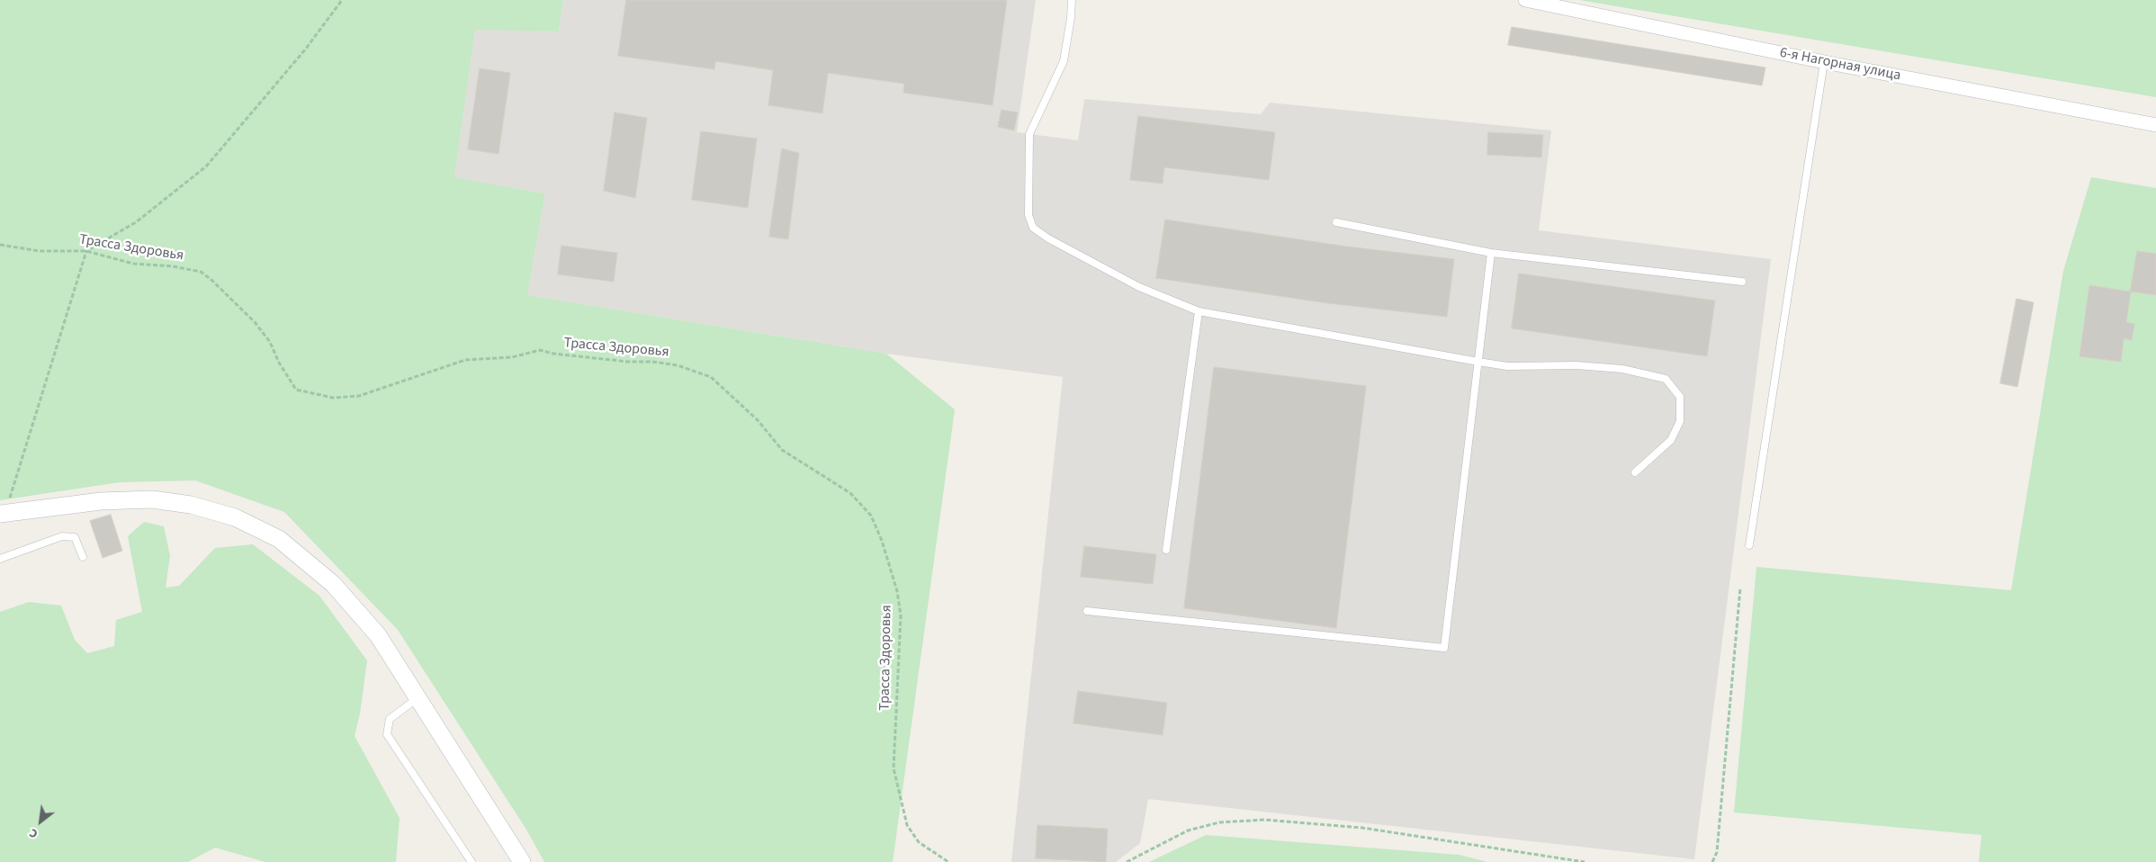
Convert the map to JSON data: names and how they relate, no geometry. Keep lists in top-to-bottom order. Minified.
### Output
{"streets":{"street":["6-я Нагорная улица"],"path":["Трасса Здоровья"]},"north":"bottom left"}
